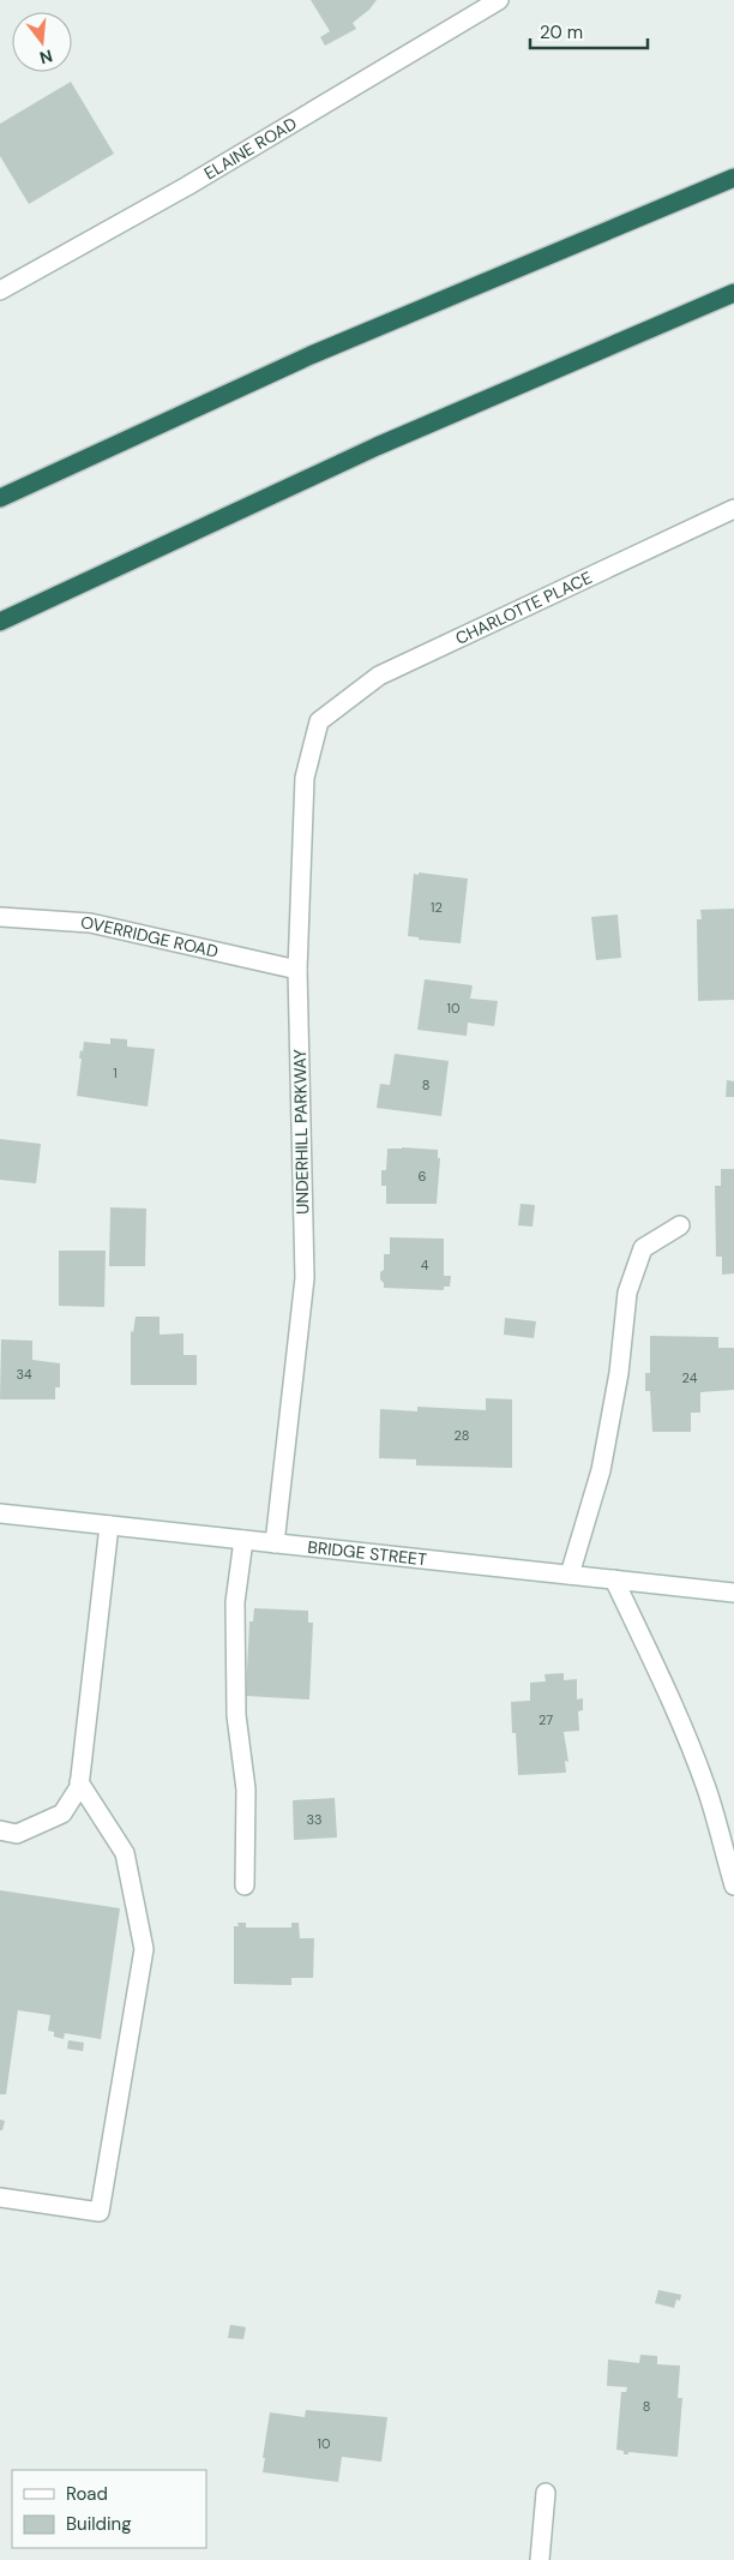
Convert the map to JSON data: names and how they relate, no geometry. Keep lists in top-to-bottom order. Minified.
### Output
{"streets":{"street":["ELAINE ROAD","CHARLOTTE PLACE","OVERRIDGE ROAD","UNDERHILL PARKWAY","BRIDGE STREET"]},"crossings":[["CHARLOTTE PLACE","UNDERHILL PARKWAY"],["OVERRIDGE ROAD","UNDERHILL PARKWAY"],["UNDERHILL PARKWAY","BRIDGE STREET"]],"house_numbers":["12","10","1","8","6","4","34","24","28","27","33","8","10"],"legend":["Road","Building"],"scale_bar":"20 m","north":"bottom"}
